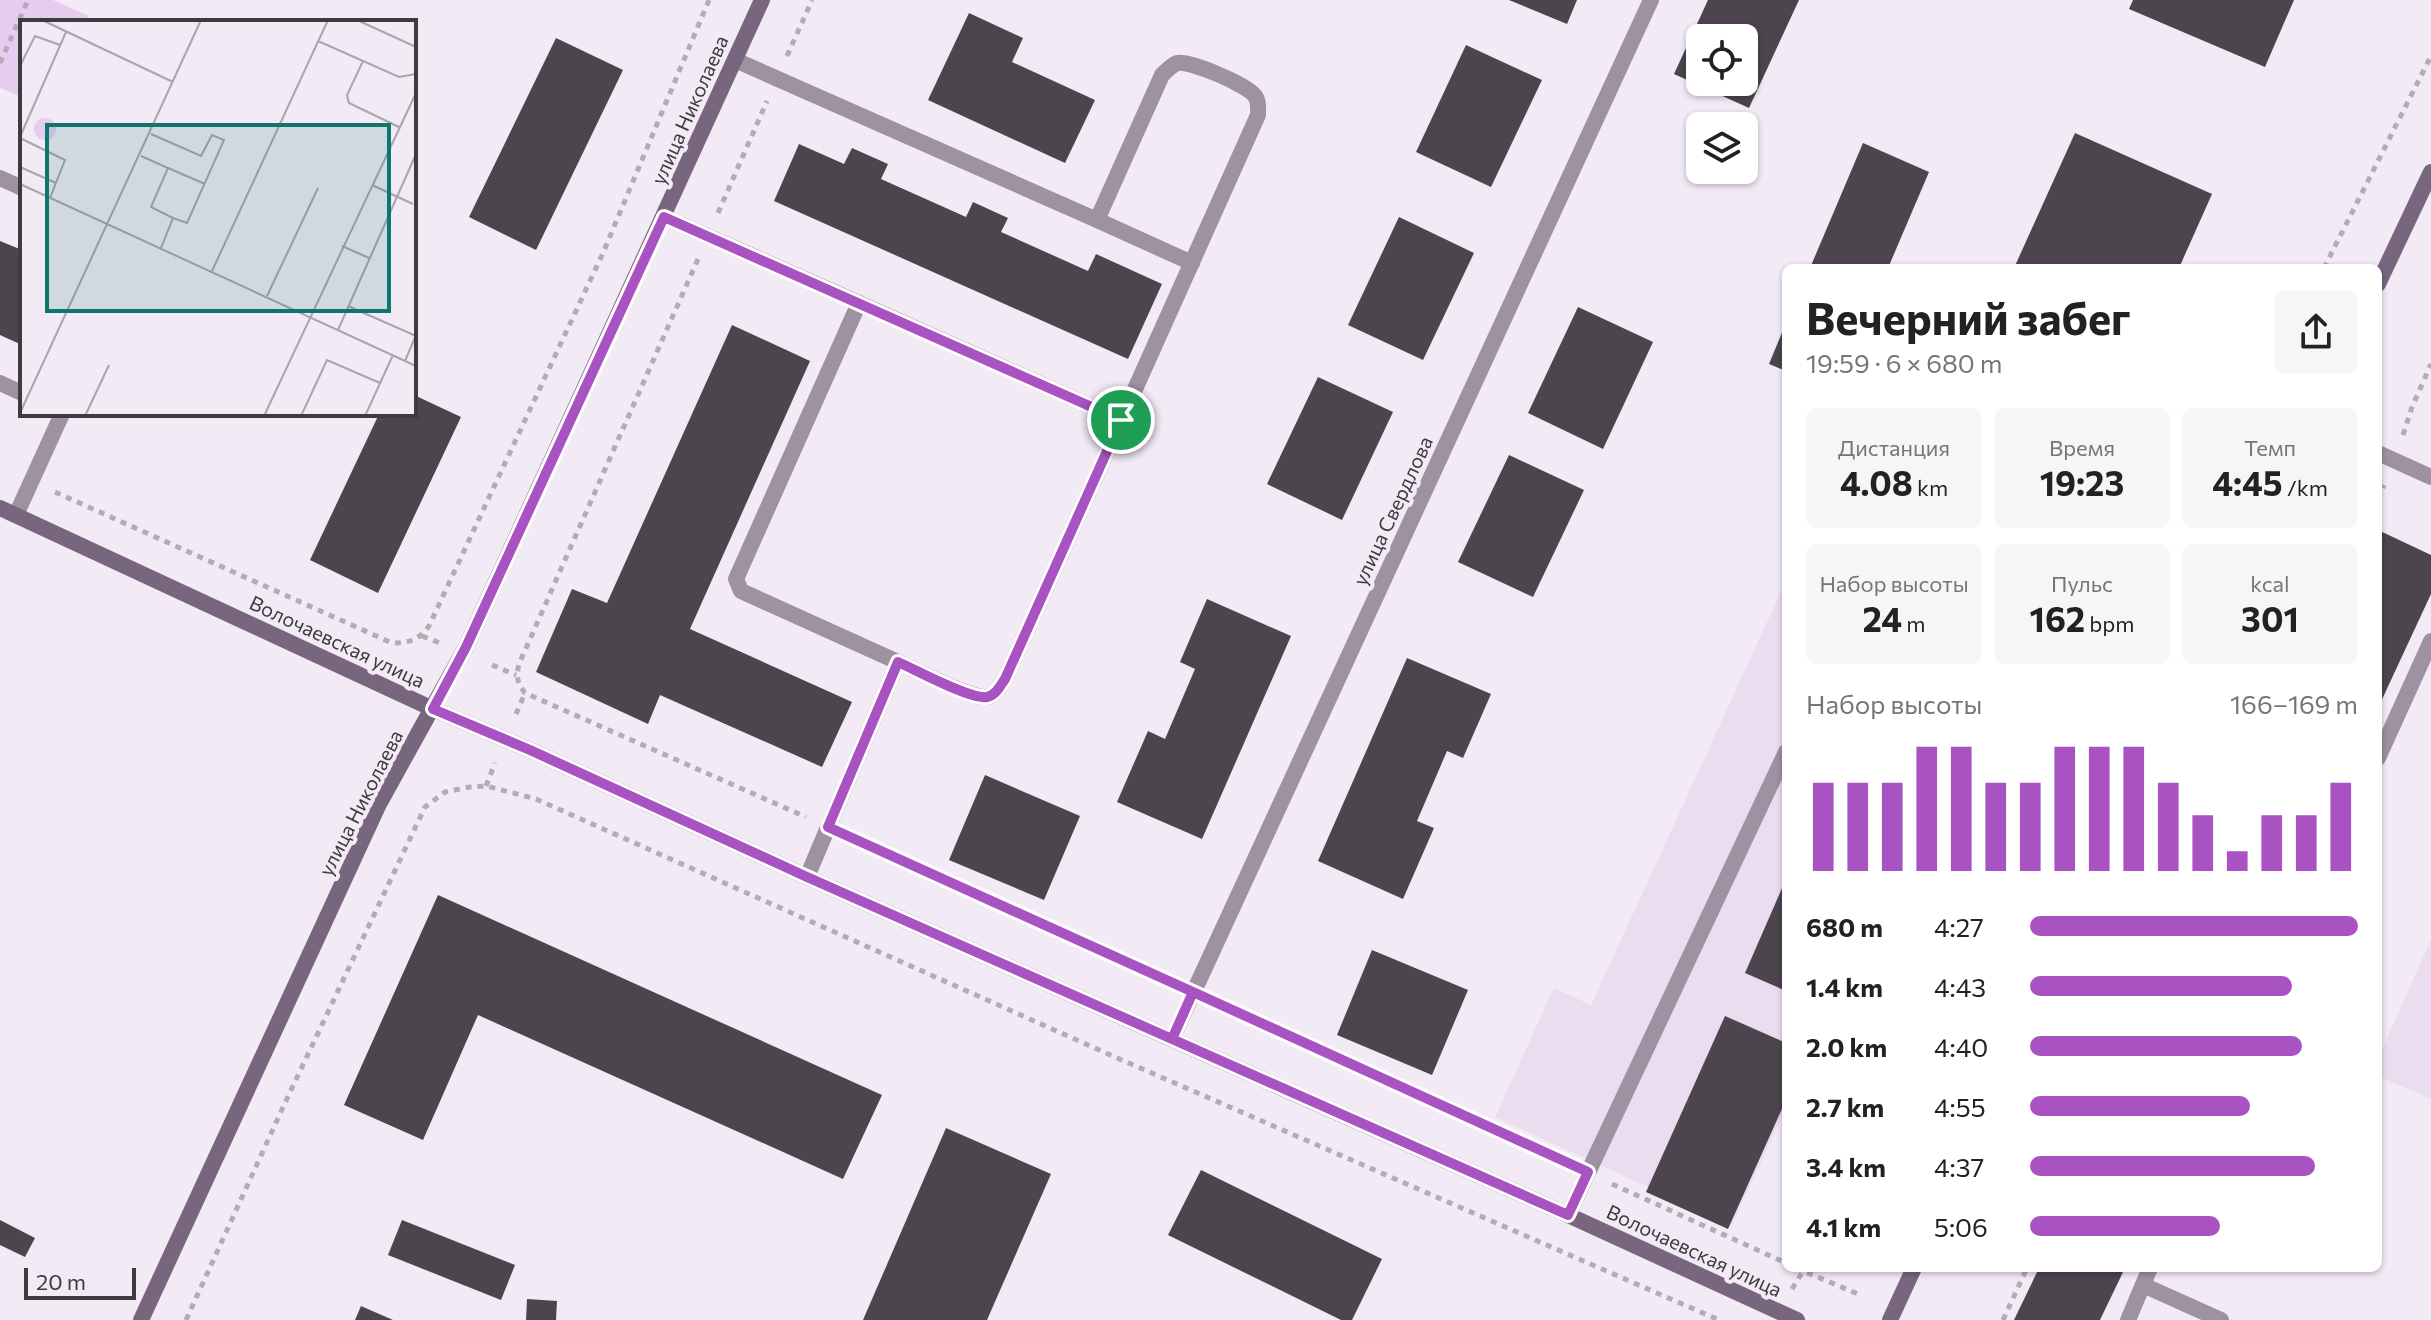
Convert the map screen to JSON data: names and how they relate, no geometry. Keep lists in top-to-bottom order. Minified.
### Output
{"streets":{"street":["улица Николаева","улица Свердлова","Волочаевская улица"]},"crossings":[["улица Николаева","Волочаевская улица"],["улица Свердлова","Волочаевская улица"]],"scale_bar":"20 m","page":{"heading":["Вечерний забег","19:59 · 6 × 680 m"],"stats":[["Дистанция","4.08 km"],["Время","19:23"],["Темп","4:45 /km"],["Набор высоты","24 m"],["Пульс","162 bpm"],["kcal","301"]],"chart":["Набор высоты","166–169 m"],"list":[{"name":"680 m","note":"4:27"},{"name":"1.4 km","note":"4:43"},{"name":"2.0 km","note":"4:40"},{"name":"2.7 km","note":"4:55"},{"name":"3.4 km","note":"4:37"},{"name":"4.1 km","note":"5:06"}],"scale":"20 m"}}
